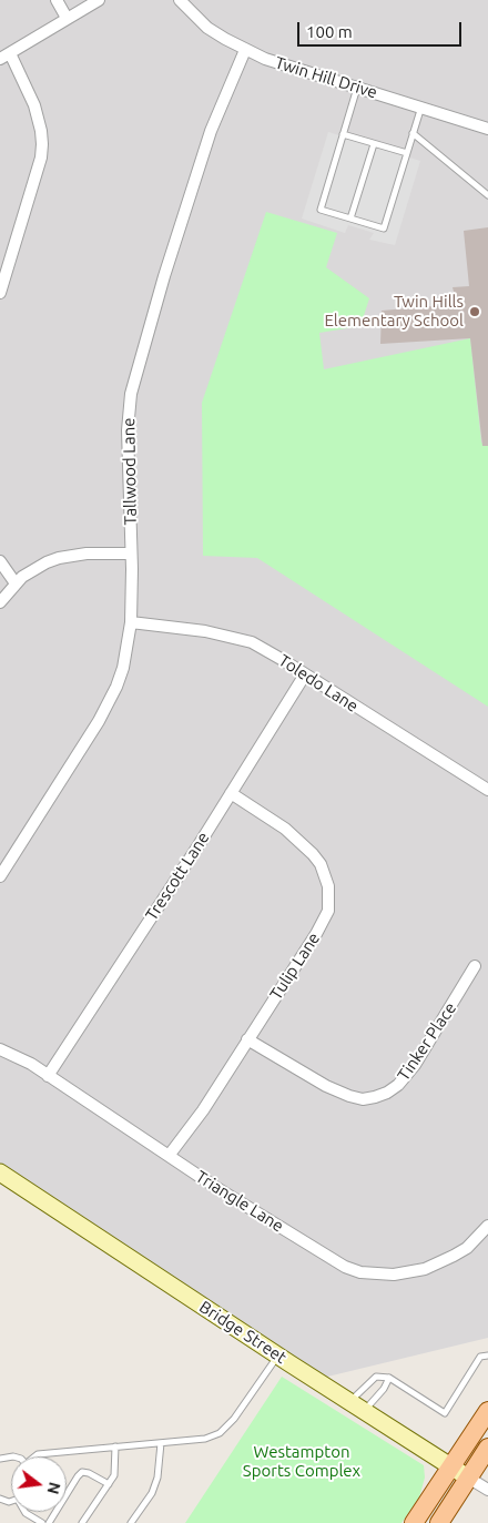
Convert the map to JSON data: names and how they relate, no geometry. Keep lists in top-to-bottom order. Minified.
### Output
{"streets":{"main road":["Bridge Street"],"street":["Twin Hill Drive","Tallwood Lane","Toledo Lane","Trescott Lane","Tulip Lane","Tinker Place","Triangle Lane"]},"crossings":[["Twin Hill Drive","Tallwood Lane"],["Tallwood Lane","Toledo Lane"],["Toledo Lane","Trescott Lane"],["Trescott Lane","Tulip Lane"],["Trescott Lane","Triangle Lane"],["Tulip Lane","Tinker Place"],["Tulip Lane","Triangle Lane"]],"parks":["Westampton Sports Complex"],"places":["Twin Hills Elementary School"],"scale_bar":"100 m","north":"right"}
